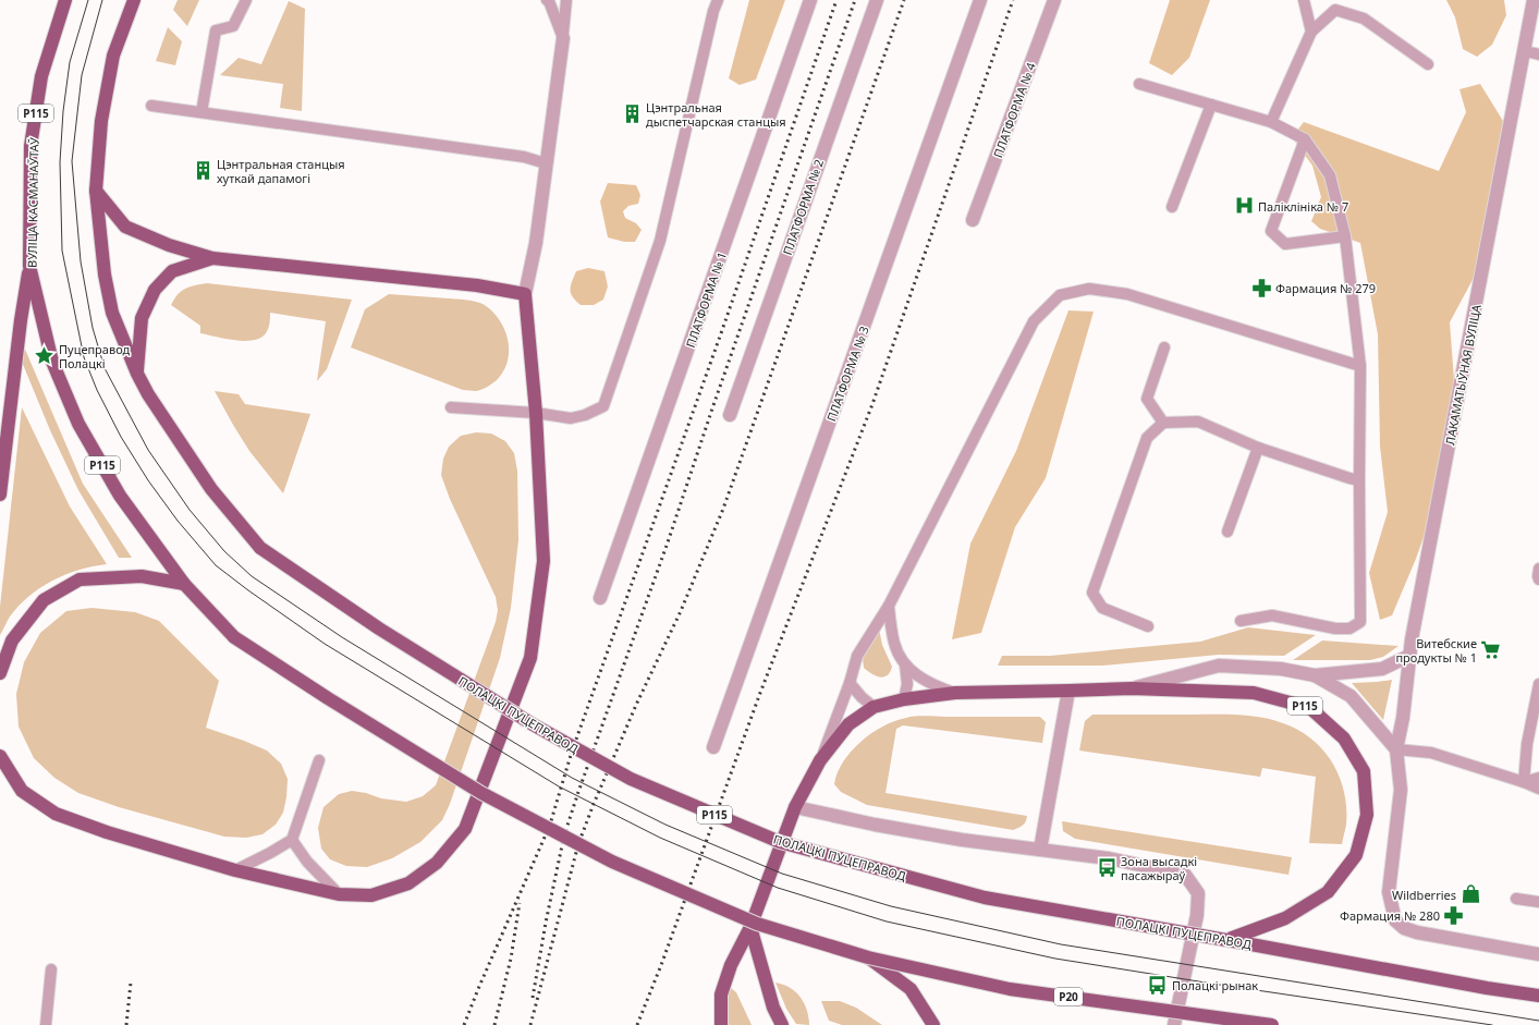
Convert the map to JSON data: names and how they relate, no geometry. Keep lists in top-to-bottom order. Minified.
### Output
{"streets":{"main road":["Р115","ВУЛІЦА КАСМАНАЎТАЎ","ПОЛАЦКІ ПУЦЕПРАВОД","Р20"],"street":["ПЛАТФОРМА № 4","ПЛАТФОРМА № 2","ПЛАТФОРМА № 1","ПЛАТФОРМА № 3","ЛАКАМАТЫЎНАЯ ВУЛІЦА"]},"crossings":[["Р115","ВУЛІЦА КАСМАНАЎТАЎ"],["Р115","ПОЛАЦКІ ПУЦЕПРАВОД"],["Р115","Р20"],["ВУЛІЦА КАСМАНАЎТАЎ","Р20"]],"places":{"building":["Цэнтральная дыспетчарская станцыя","Цэнтральная станцыя хуткай дапамогі"],"hospital":["Паліклініка № 7"],"pharmacy":["Фармация № 279","Фармация № 280"],"place":["Пуцеправод Полацкі"],"supermarket":["Витебские продукты № 1"],"bus stop":["Зона высадкі пасажыраў","Полацкі рынак"],"shop":["Wildberries"]}}
